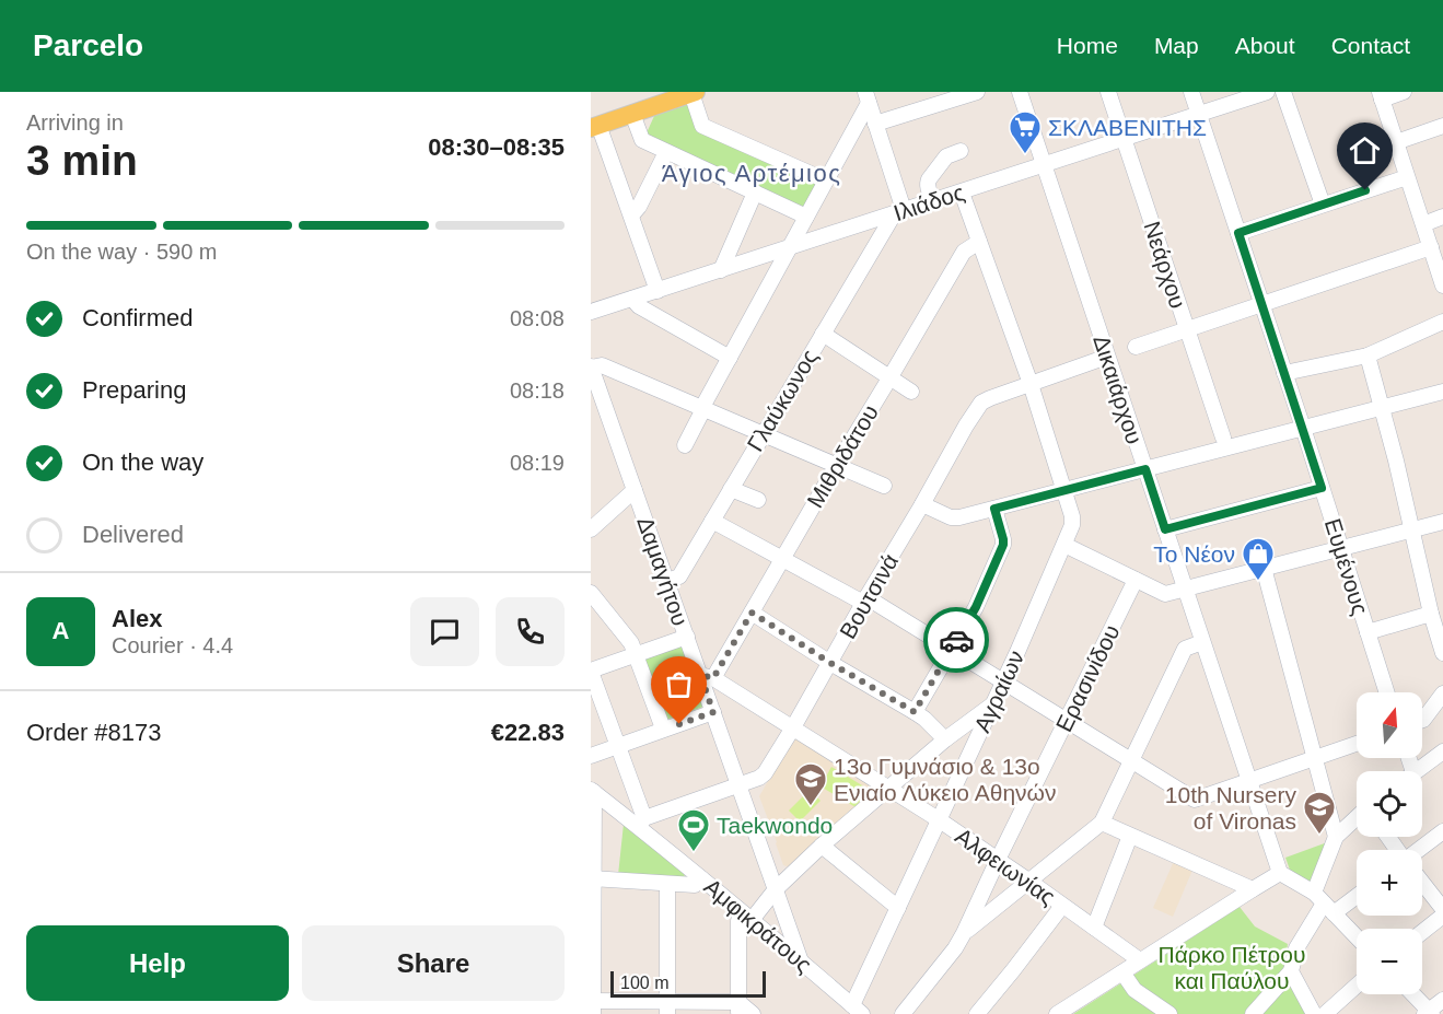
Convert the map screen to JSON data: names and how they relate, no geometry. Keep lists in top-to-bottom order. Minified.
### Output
{"streets":{"street":["Ιλιάδος","Νεάρχου","Δικαιάρχου","Γλαύκωνος","Μιθριδάτου","Ευμένους","Δαμαγήτου","Βουτσινά","Ερασινίδου","Αγραίων","Αλφειωνίας","Αμφικράτους"]},"crossings":[["Ιλιάδος","Νεάρχου"],["Ιλιάδος","Δικαιάρχου"],["Ιλιάδος","Γλαύκωνος"],["Ιλιάδος","Ευμένους"],["Γλαύκωνος","Δαμαγήτου"],["Μιθριδάτου","Δαμαγήτου"],["Μιθριδάτου","Αλφειωνίας"],["Δαμαγήτου","Βουτσινά"],["Δαμαγήτου","Αλφειωνίας"],["Δαμαγήτου","Αμφικράτους"],["Βουτσινά","Αλφειωνίας"],["Βουτσινά","Αμφικράτους"],["Ερασινίδου","Αλφειωνίας"],["Αγραίων","Αλφειωνίας"],["Αγραίων","Αμφικράτους"]],"districts":["Άγιος Αρτέμιος"],"parks":["Πάρκο Πέτρου και Παύλου"],"places":{"supermarket":["ΣΚΛΑΒΕΝΙΤΗΣ"],"shop":["Το Νέον"],"school or university":["13ο Γυμνάσιο & 13ο Ενιαίο Λύκειο Αθηνών","10th Nursery of Vironas"],"sports":["Taekwondo"]},"scale_bar":"100 m","north":"top","page":{"header":"Parcelo","nav":["Home","Map","About","Contact"],"heading":["3 min","Arriving in","08:30–08:35"],"panel":["Alex","Courier · 4.4","Order #8173","€22.83"],"bar":"On the way · 590 m","list":[["Confirmed","08:08"],["Preparing","08:18"],["On the way","08:19"],"Delivered"],"round":"A","map_buttons":["+","−"],"buttons":["Help","Share"],"scale":"100 m"}}
